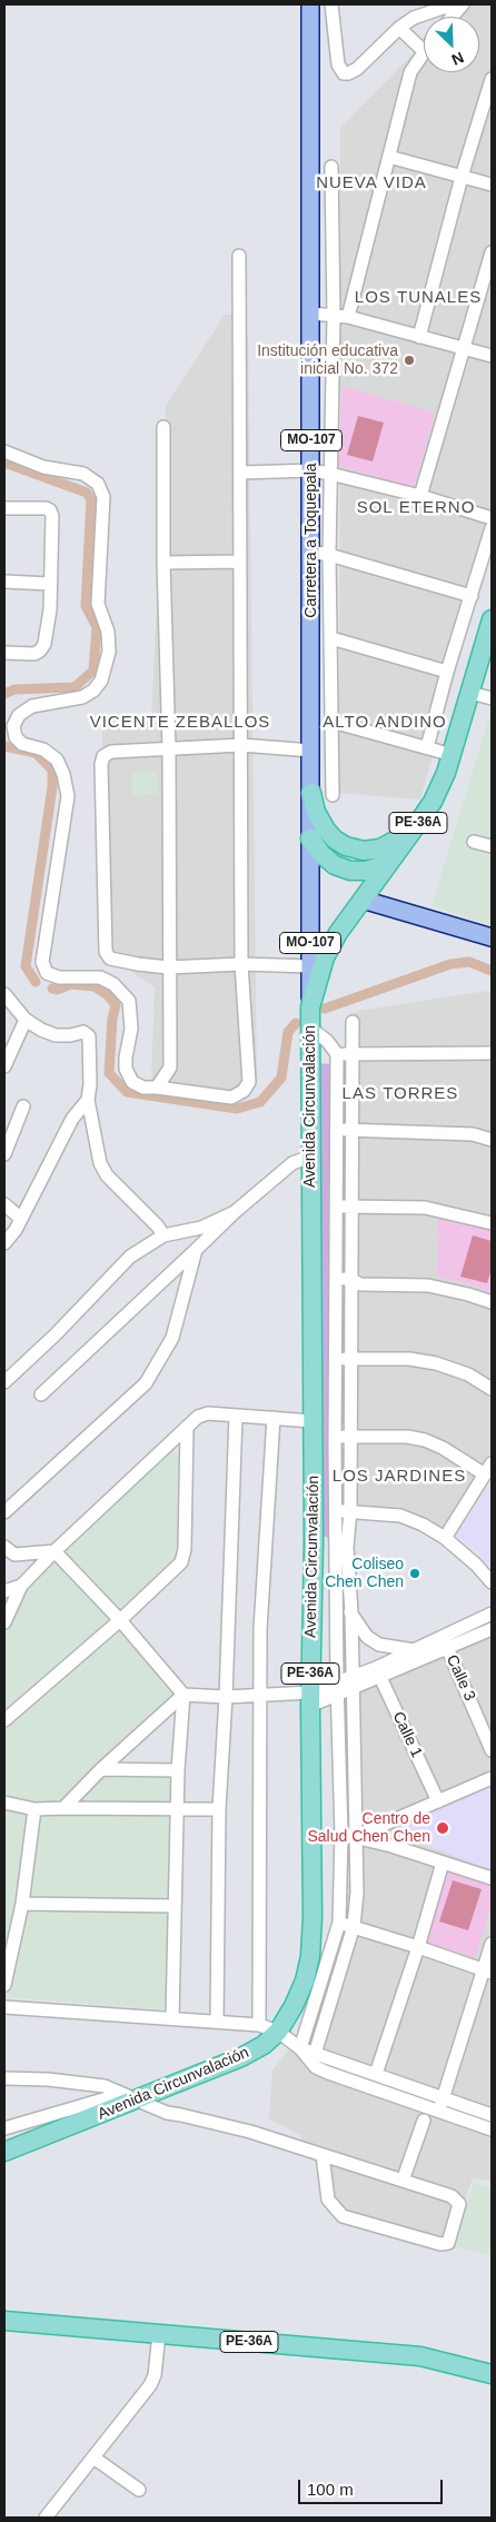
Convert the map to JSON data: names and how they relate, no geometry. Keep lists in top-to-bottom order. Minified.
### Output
{"streets":{"highway":["PE-36A","Avenida Circunvalación"],"main road":["MO-107","Carretera a Toquepala"],"street":["Calle 3","Calle 1"]},"crossings":[["Carretera a Toquepala","Avenida Circunvalación"]],"districts":["NUEVA VIDA","LOS TUNALES","SOL ETERNO","VICENTE ZEBALLOS","ALTO ANDINO","LAS TORRES","LOS JARDINES"],"places":["Institución educativa inicial No. 372","Coliseo Chen Chen","Centro de Salud Chen Chen"],"scale_bar":"100 m","north":"bottom right"}
